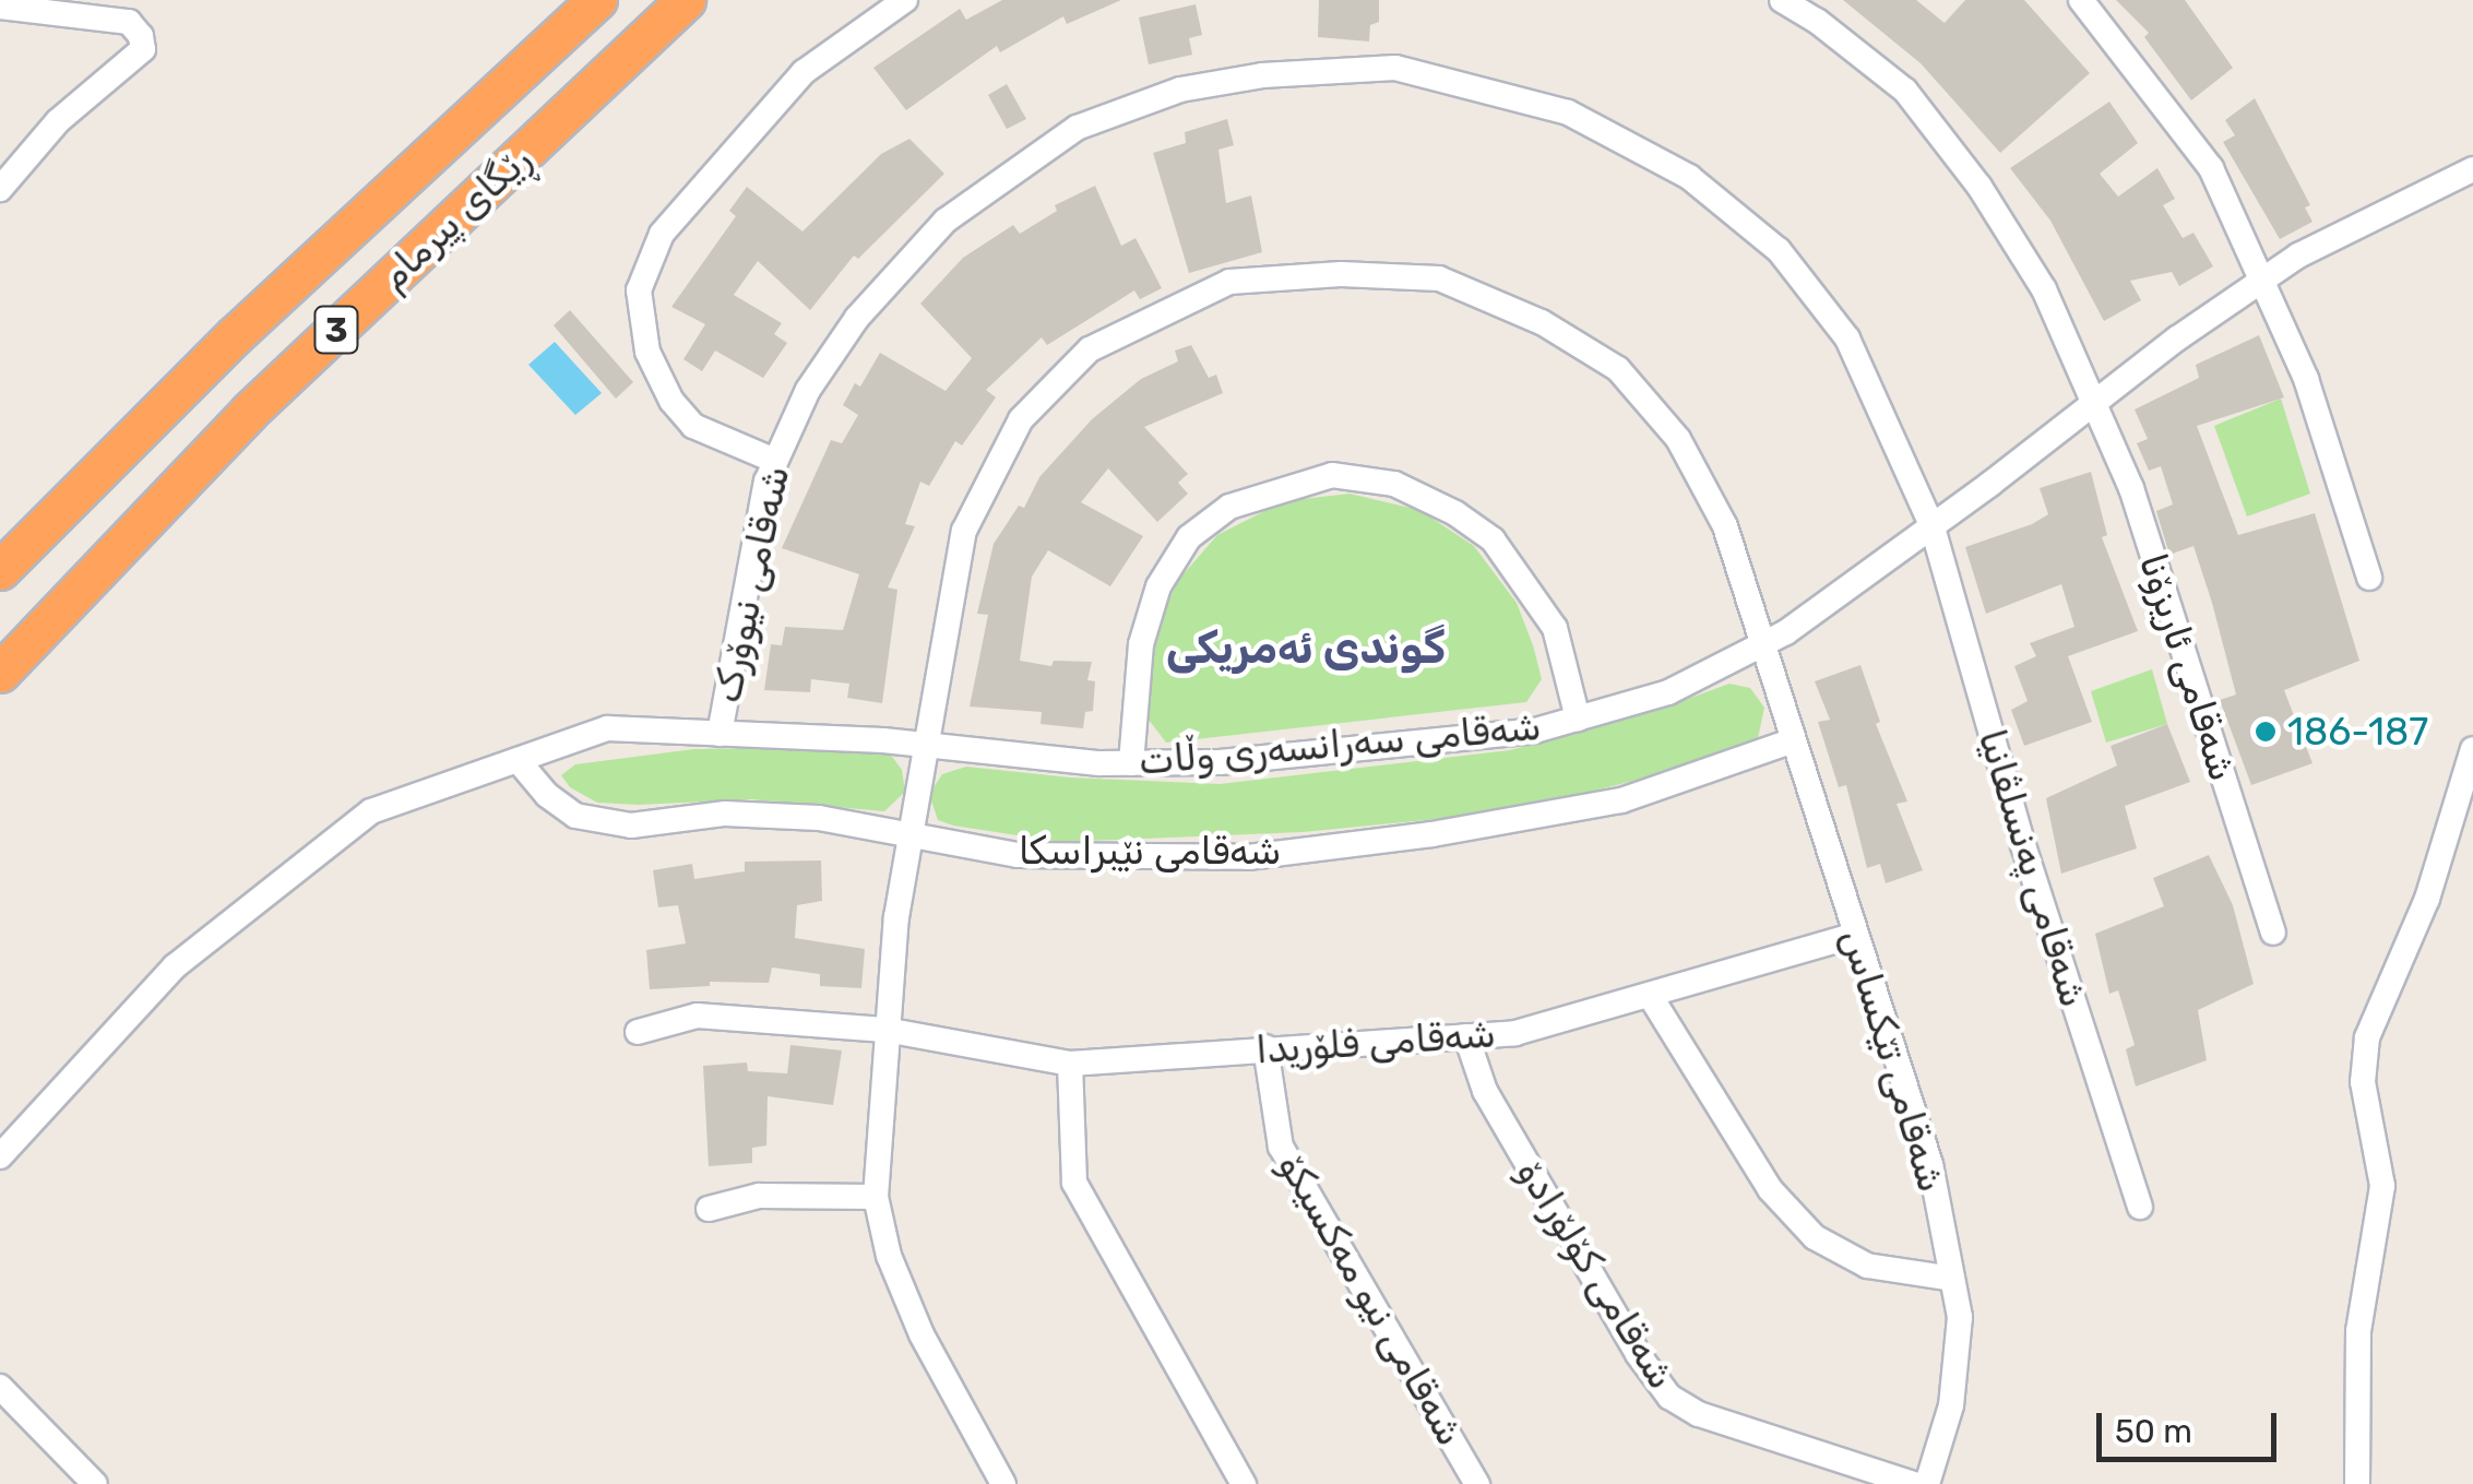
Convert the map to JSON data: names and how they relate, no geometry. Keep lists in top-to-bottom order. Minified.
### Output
{"streets":{"highway":["ڕێگای پیرمام","3"],"street":["شەقامی نیوۆرک","شەقامی ئاریزۆنا","شەقامی سەرانسەری وڵات","شەقامی نێبراسکا","شەقامی پەنسلڤانیا","شەقامی فلۆریدا","شەقامی تێکساس","شەقامی کۆلۆرادۆ","شەقامی نیو مەکسیکۆ"]},"crossings":[["شەقامی نیوۆرک","شەقامی سەرانسەری وڵات"],["شەقامی نیوۆرک","شەقامی پەنسلڤانیا"],["شەقامی ئاریزۆنا","شەقامی سەرانسەری وڵات"],["شەقامی سەرانسەری وڵات","شەقامی نێبراسکا"],["شەقامی سەرانسەری وڵات","شەقامی پەنسلڤانیا"],["شەقامی سەرانسەری وڵات","شەقامی تێکساس"],["شەقامی نێبراسکا","شەقامی تێکساس"],["شەقامی فلۆریدا","شەقامی تێکساس"],["شەقامی فلۆریدا","شەقامی کۆلۆرادۆ"],["شەقامی فلۆریدا","شەقامی نیو مەکسیکۆ"]],"districts":["گوندی ئەمریکی"],"places":["186-187"],"scale_bar":"50 m"}
